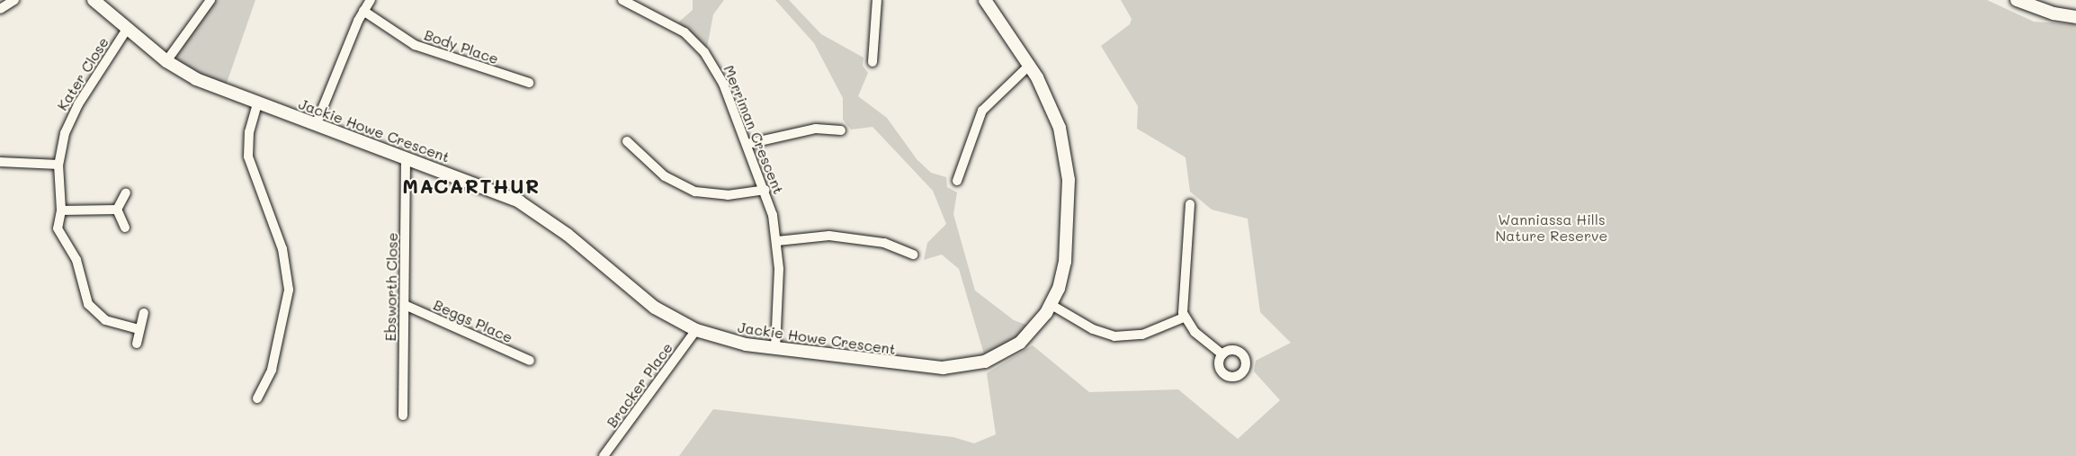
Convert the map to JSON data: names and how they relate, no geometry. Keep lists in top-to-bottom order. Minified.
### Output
{"streets":{"street":["Body Place","Kater Close","Merriman Crescent","Jackie Howe Crescent","Ebsworth Close","Beggs Place","Bracker Place"]},"crossings":[["Kater Close","Jackie Howe Crescent"],["Merriman Crescent","Jackie Howe Crescent"],["Jackie Howe Crescent","Ebsworth Close"],["Jackie Howe Crescent","Bracker Place"],["Ebsworth Close","Beggs Place"]],"districts":["MACARTHUR"],"parks":["Wanniassa Hills Nature Reserve"]}
